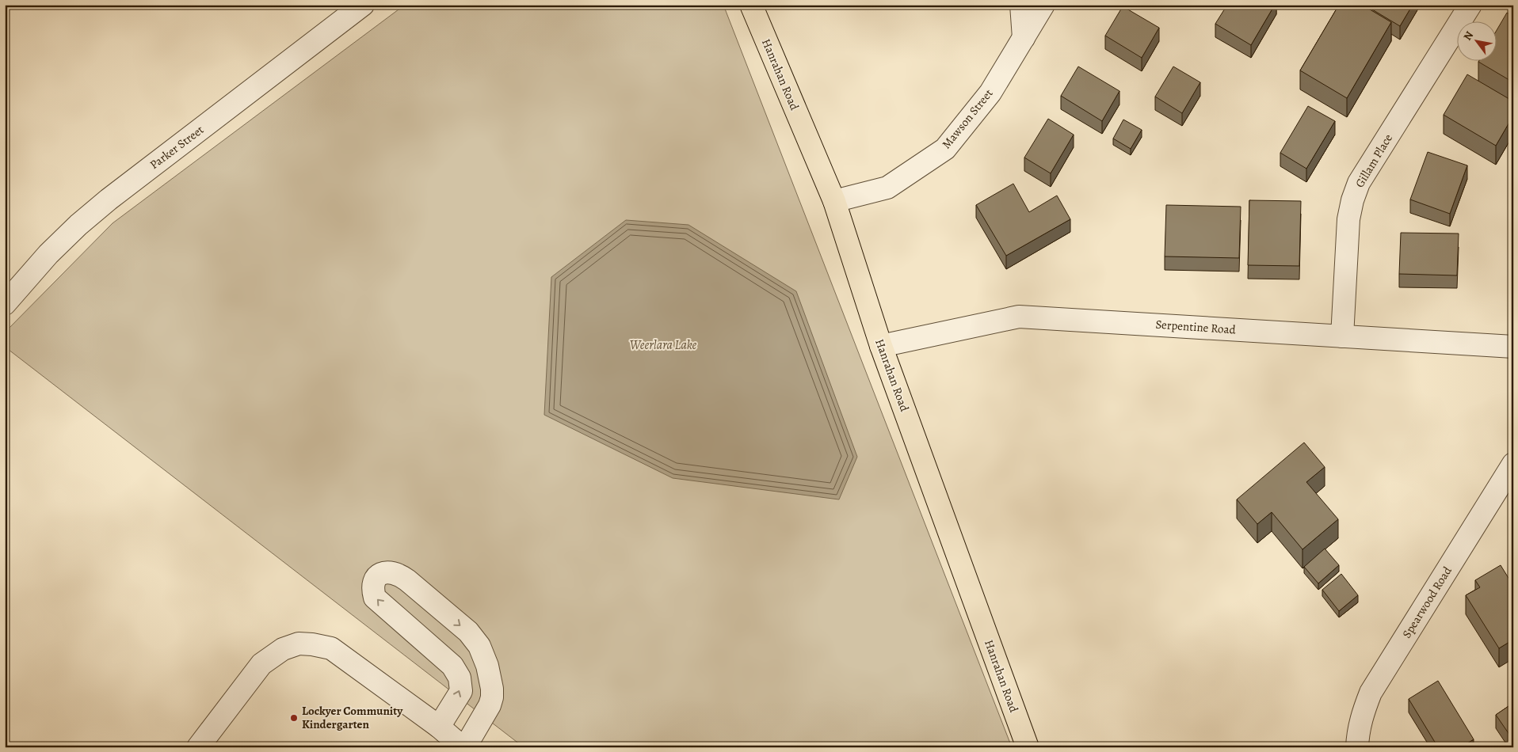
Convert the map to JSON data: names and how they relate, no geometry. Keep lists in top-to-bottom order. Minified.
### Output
{"streets":{"main road":["Hanrahan Road"],"street":["Mawson Street","Parker Street","Gillam Place","Serpentine Road","Spearwood Road"]},"crossings":[["Hanrahan Road","Mawson Street"],["Hanrahan Road","Serpentine Road"],["Gillam Place","Serpentine Road"]],"water":["Weerlara Lake"],"places":["Lockyer Community Kindergarten"],"north":"top left"}
